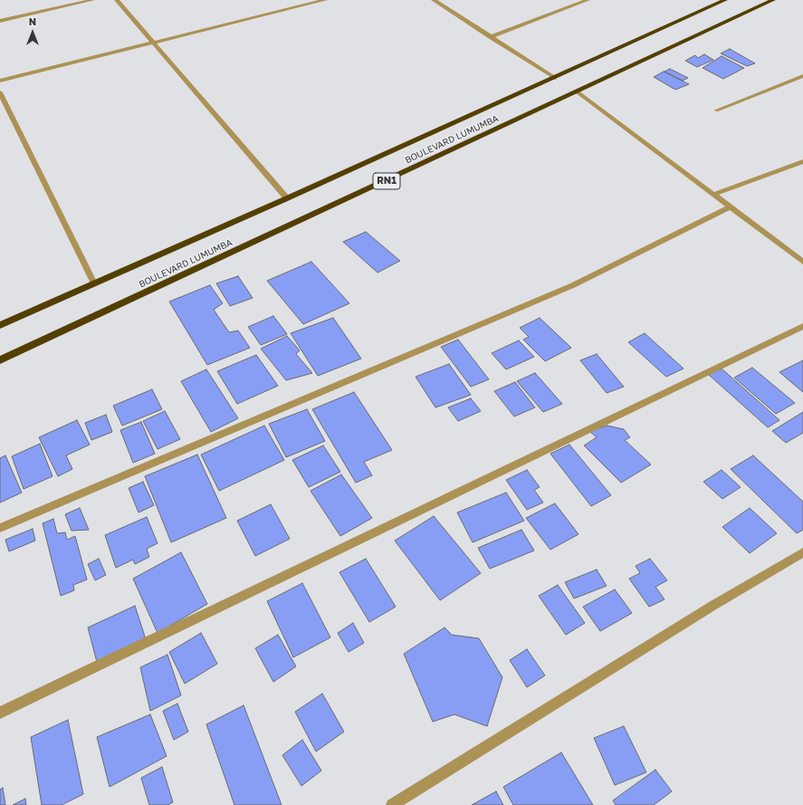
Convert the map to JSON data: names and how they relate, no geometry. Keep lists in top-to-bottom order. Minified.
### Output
{"streets":{"highway":["BOULEVARD LUMUMBA","RN1"]},"north":"top"}
